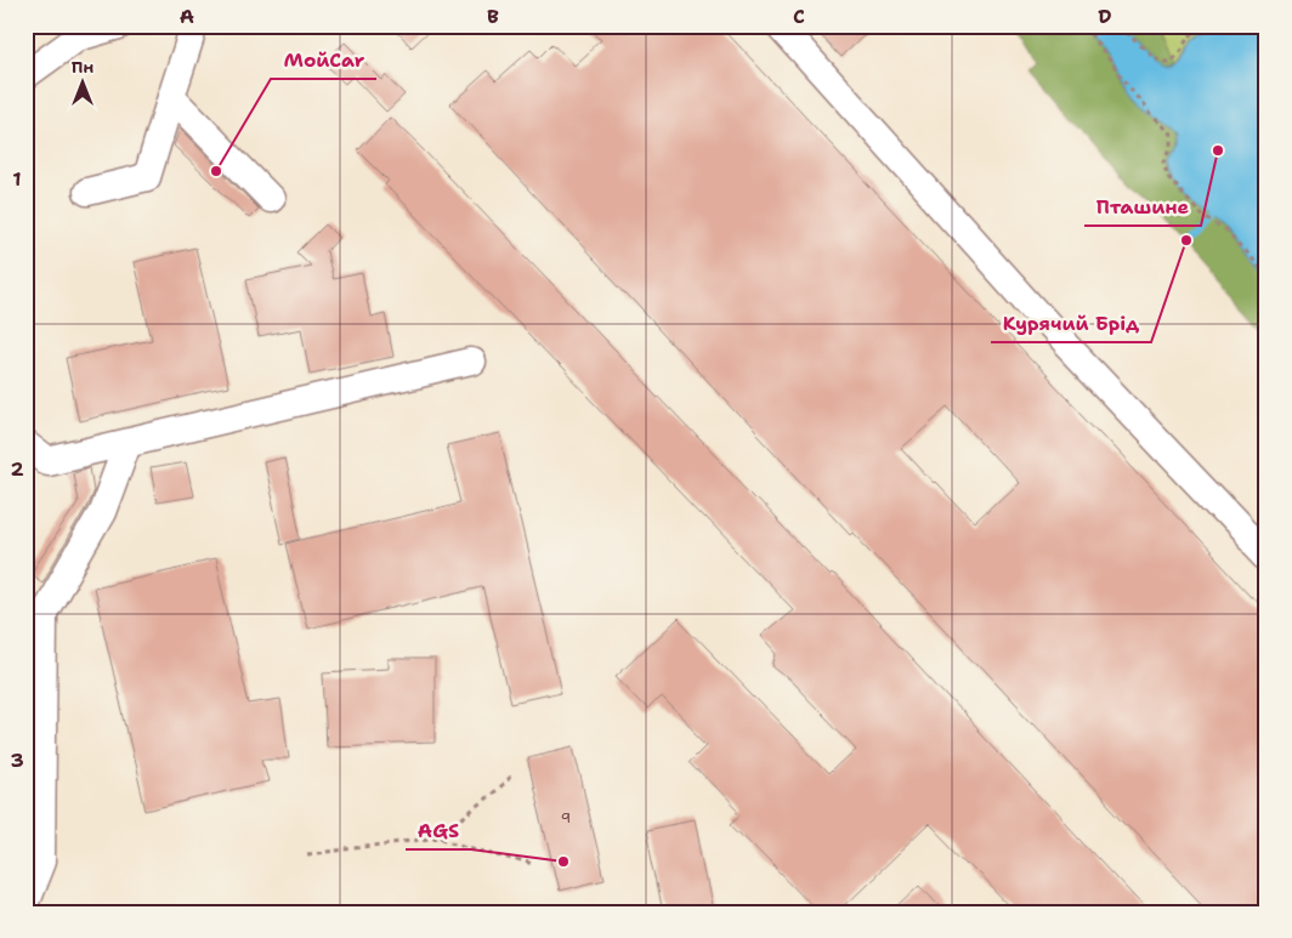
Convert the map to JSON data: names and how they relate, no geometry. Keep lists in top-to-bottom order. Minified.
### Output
{"places":["Пташине","МойCar","Курячий Брід","AGS"],"house_numbers":["9"],"north":"top","grid":{"columns":["A","B","C","D"],"rows":["1","2","3"]}}
